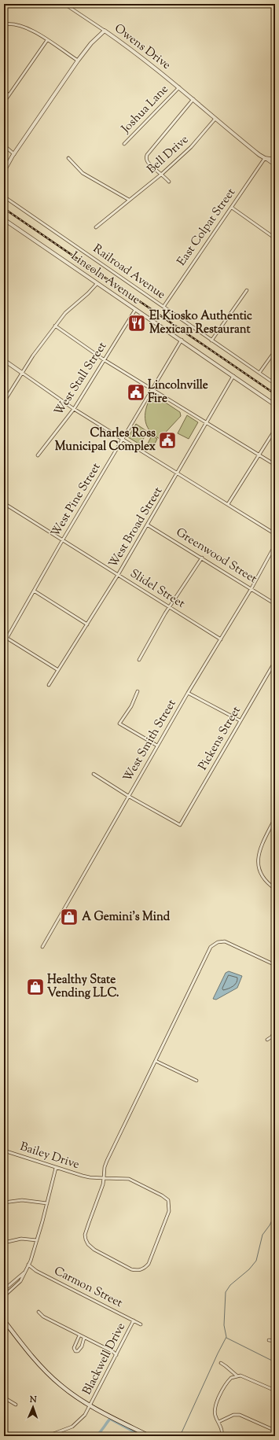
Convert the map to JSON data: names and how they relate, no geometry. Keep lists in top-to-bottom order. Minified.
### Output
{"streets":{"street":["Owens Drive","Joshua Lane","Bell Drive","East Colpat Street","Railroad Avenue","Lincoln Avenue","West Stall Street","West Pine Street","West Broad Street","Greenwood Street","Slidel Street","Pickens Street","West Smith Street","Bailey Drive","Carmon Street","Blackwell Drive"]},"crossings":[["Owens Drive","Joshua Lane"],["Owens Drive","Bell Drive"],["Owens Drive","East Colpat Street"],["East Colpat Street","Railroad Avenue"],["Lincoln Avenue","West Stall Street"],["Lincoln Avenue","West Pine Street"],["Lincoln Avenue","West Broad Street"],["West Pine Street","Slidel Street"],["West Broad Street","Greenwood Street"],["West Broad Street","Slidel Street"],["Greenwood Street","West Smith Street"],["Slidel Street","West Smith Street"],["Pickens Street","West Smith Street"],["Carmon Street","Blackwell Drive"]],"places":{"restaurant":["El Kiosko Authentic Mexican Restaurant"],"public building":["Lincolnville Fire","Charles Ross Municipal Complex"],"shop":["A Gemini's Mind","Healthy State Vending LLC."]},"north":"top"}
